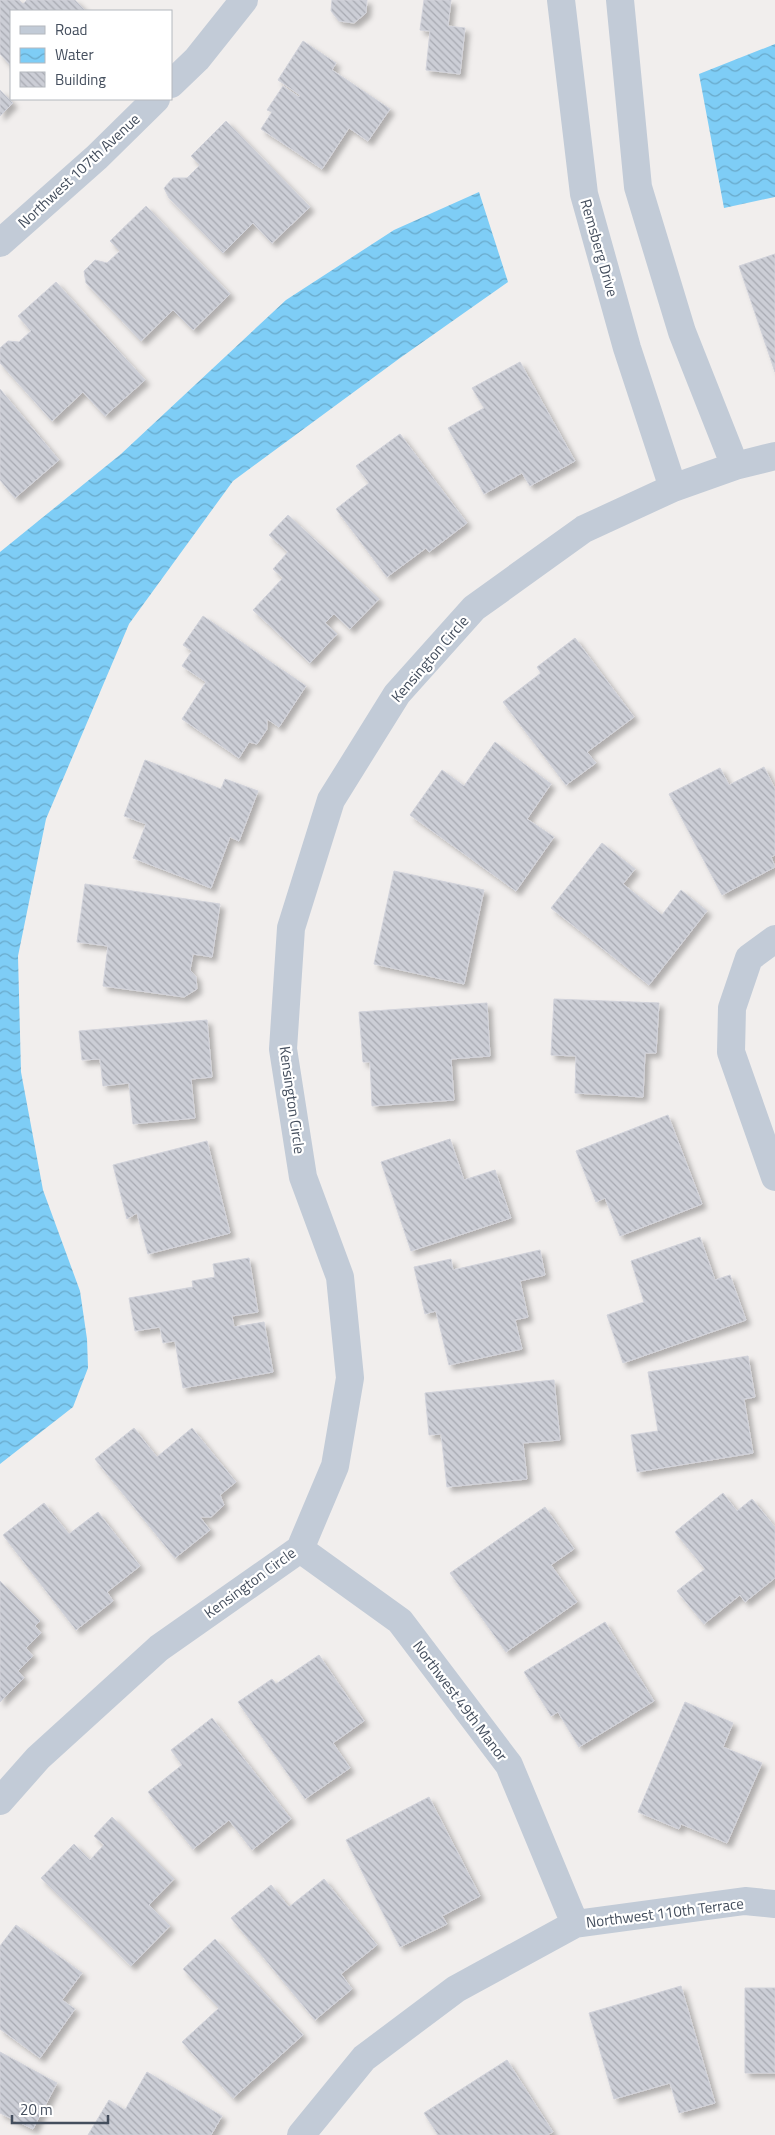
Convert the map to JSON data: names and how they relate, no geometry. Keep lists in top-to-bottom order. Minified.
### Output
{"streets":{"street":["Northwest 107th Avenue","Remsberg Drive","Kensington Circle","Northwest 49th Manor","Northwest 110th Terrace"]},"crossings":[["Remsberg Drive","Kensington Circle"],["Kensington Circle","Northwest 49th Manor"],["Northwest 49th Manor","Northwest 110th Terrace"]],"legend":["Road","Water","Building"],"scale_bar":"20 m"}
